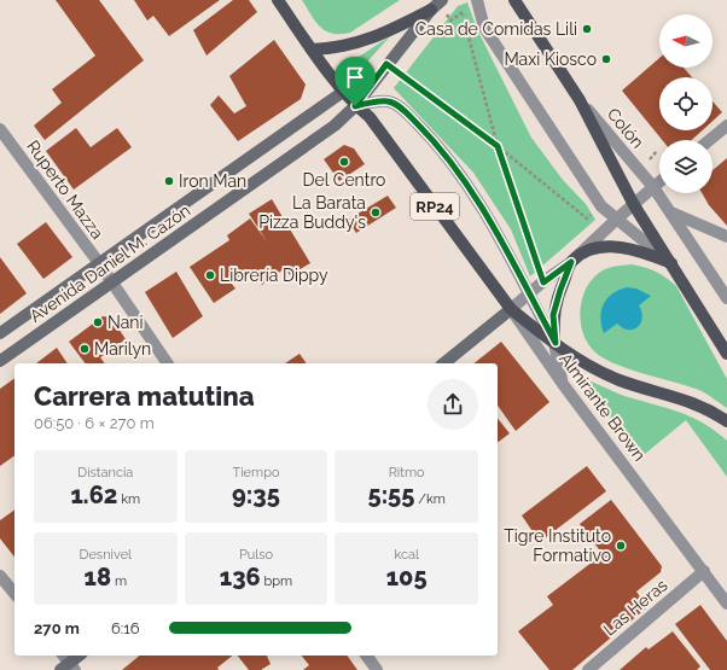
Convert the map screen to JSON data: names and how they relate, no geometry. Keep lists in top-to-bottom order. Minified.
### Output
{"streets":{"main road":["Colón","RP24","Avenida Daniel M. Cazón","Almirante Brown"],"street":["Ruperto Mazza","Las Heras"]},"crossings":[["Ruperto Mazza","Avenida Daniel M. Cazón"],["RP24","Almirante Brown"],["Avenida Daniel M. Cazón","Almirante Brown"],["Almirante Brown","Las Heras"]],"places":["Casa de Comidas Lili","Maxi Kiosco","Del Centro","Iron Man","La Barata Pizza Buddy's","Librería Dippy","Nani","Marilyn","Tigre Instituto Formativo"],"north":"left","page":{"heading":["Carrera matutina","06:50 · 6 × 270 m"],"stats":[["Distancia","1.62 km"],["Tiempo","9:35"],["Ritmo","5:55 /km"],["Desnivel","18 m"],["Pulso","136 bpm"],["kcal","105"]],"list":[{"name":"270 m","note":"6:16"}]}}
